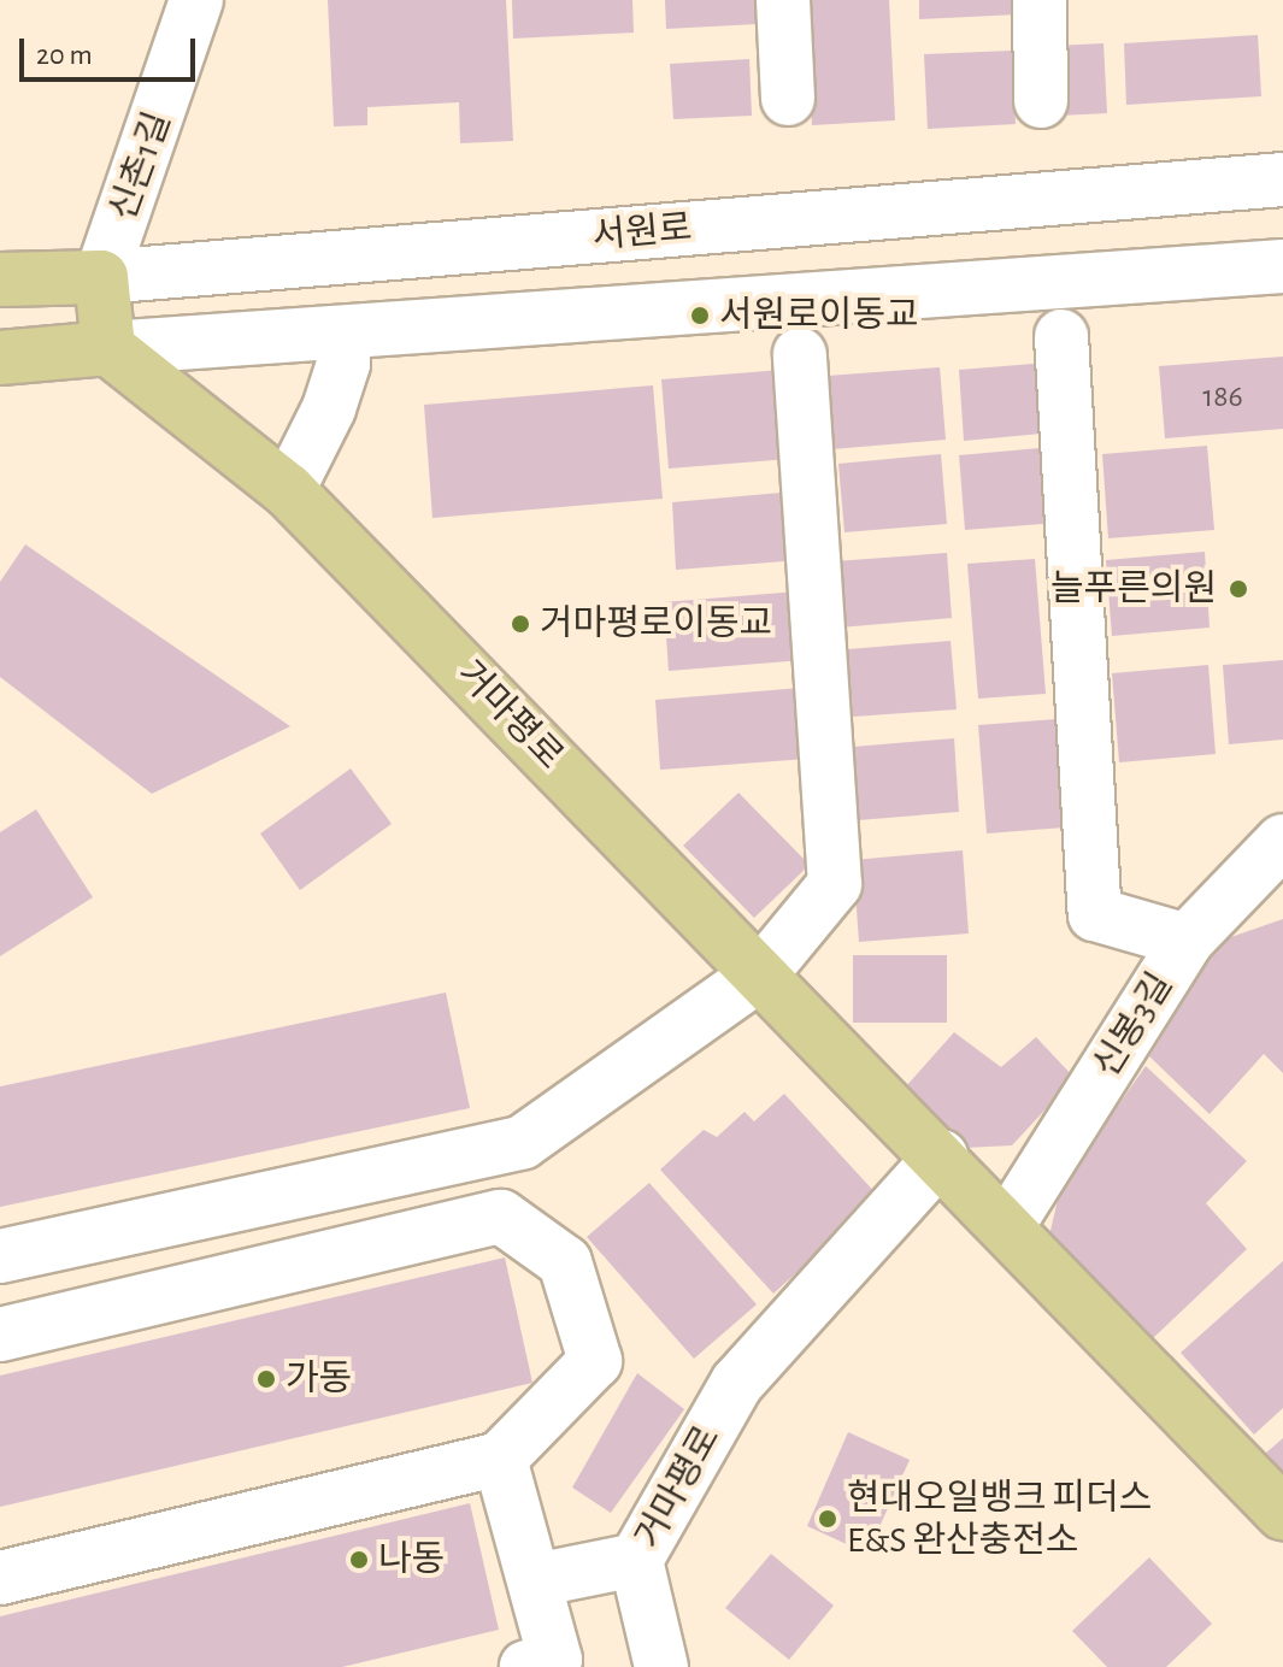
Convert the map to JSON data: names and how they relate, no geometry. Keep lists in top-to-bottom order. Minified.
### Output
{"streets":{"main road":["서원로","거마평로"],"street":["신촌1길","신봉3길"]},"crossings":[["신촌1길","서원로"],["거마평로","신봉3길"]],"places":["서원로이동교","늘푸른의원","거마평로이동교","가동","현대오일뱅크 피더스 E&S 완산충전소","나동"],"house_numbers":["186"],"scale_bar":"20 m"}
